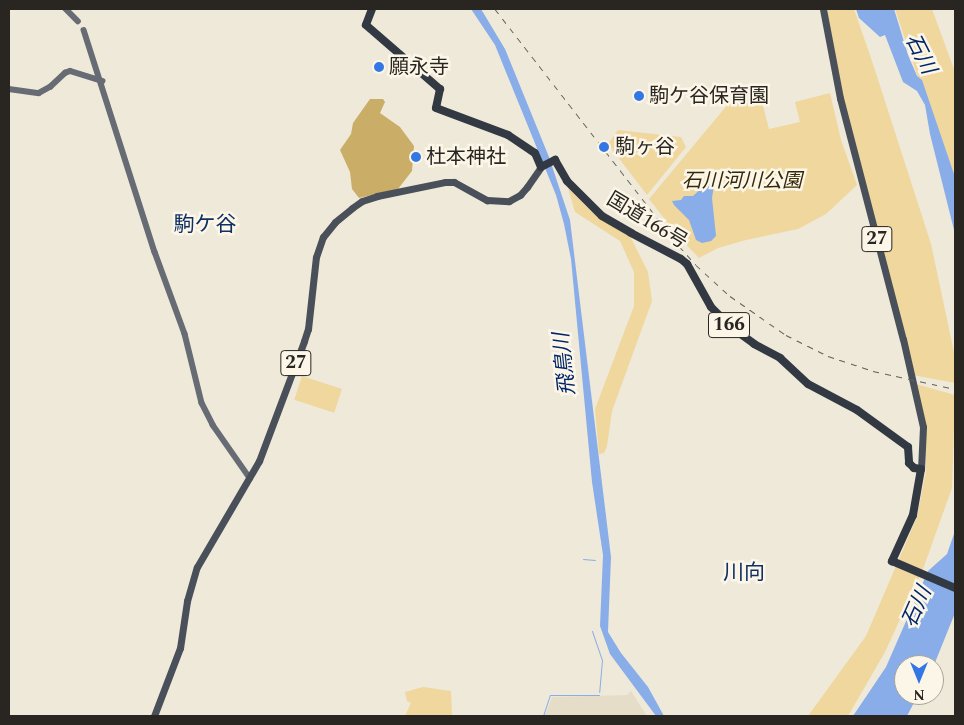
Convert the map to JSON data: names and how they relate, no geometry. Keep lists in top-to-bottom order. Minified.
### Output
{"streets":{"highway":["国道166号","166"],"main road":["27"]},"crossings":[["国道166号","27"]],"districts":["駒ケ谷","川向"],"water":["石川","飛鳥川"],"parks":["石川河川公園"],"places":["願永寺","駒ケ谷保育園","駒ヶ谷","杜本神社"],"north":"bottom"}
